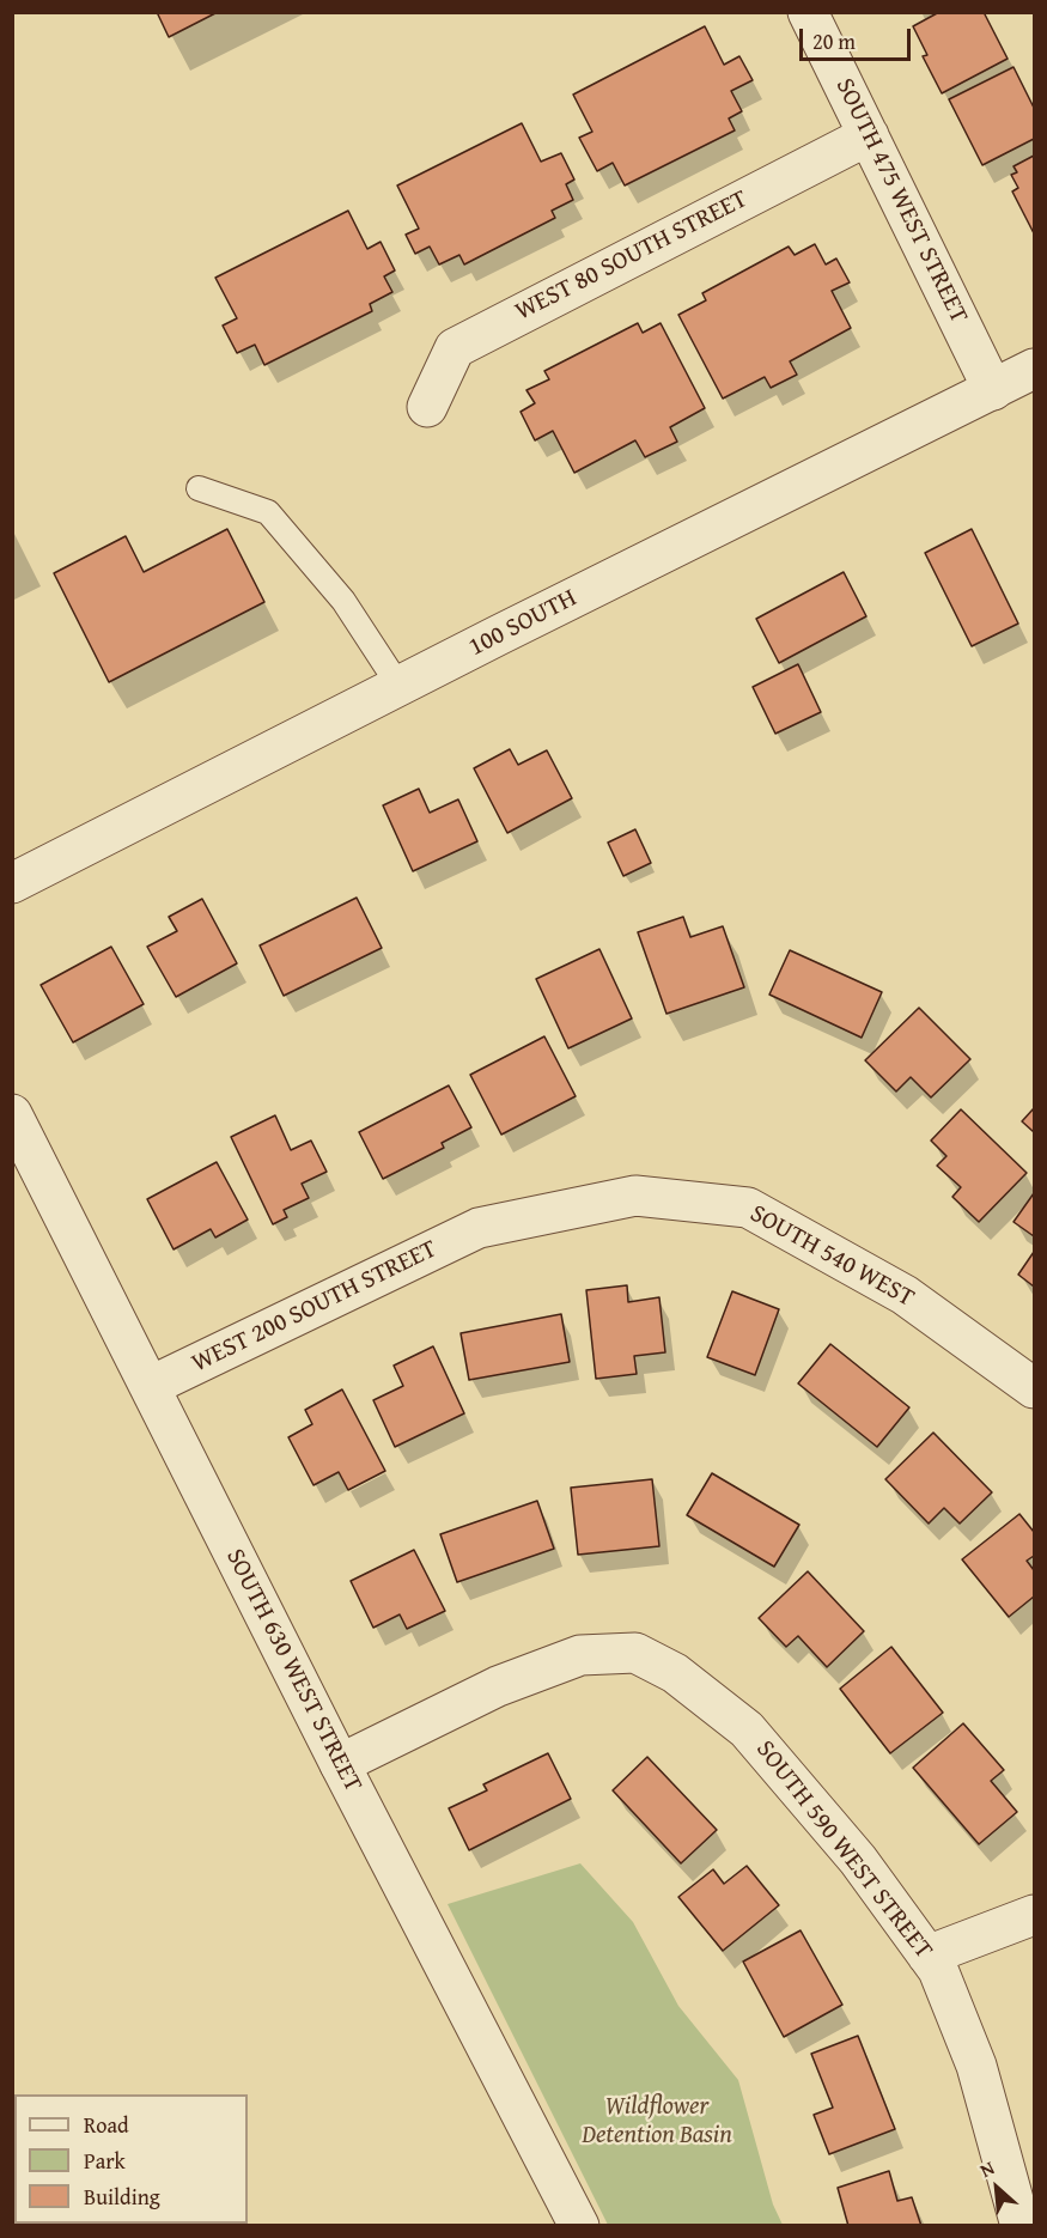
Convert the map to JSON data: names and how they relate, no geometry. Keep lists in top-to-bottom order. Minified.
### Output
{"streets":{"street":["SOUTH 475 WEST STREET","WEST 80 SOUTH STREET","100 SOUTH","SOUTH 540 WEST","WEST 200 SOUTH STREET","SOUTH 630 WEST STREET","SOUTH 590 WEST STREET"]},"crossings":[["SOUTH 475 WEST STREET","WEST 80 SOUTH STREET"],["SOUTH 475 WEST STREET","100 SOUTH"],["SOUTH 540 WEST","WEST 200 SOUTH STREET"],["WEST 200 SOUTH STREET","SOUTH 630 WEST STREET"],["SOUTH 630 WEST STREET","SOUTH 590 WEST STREET"]],"parks":["Wildflower Detention Basin"],"legend":["Road","Park","Building"],"scale_bar":"20 m","north":"top left"}
